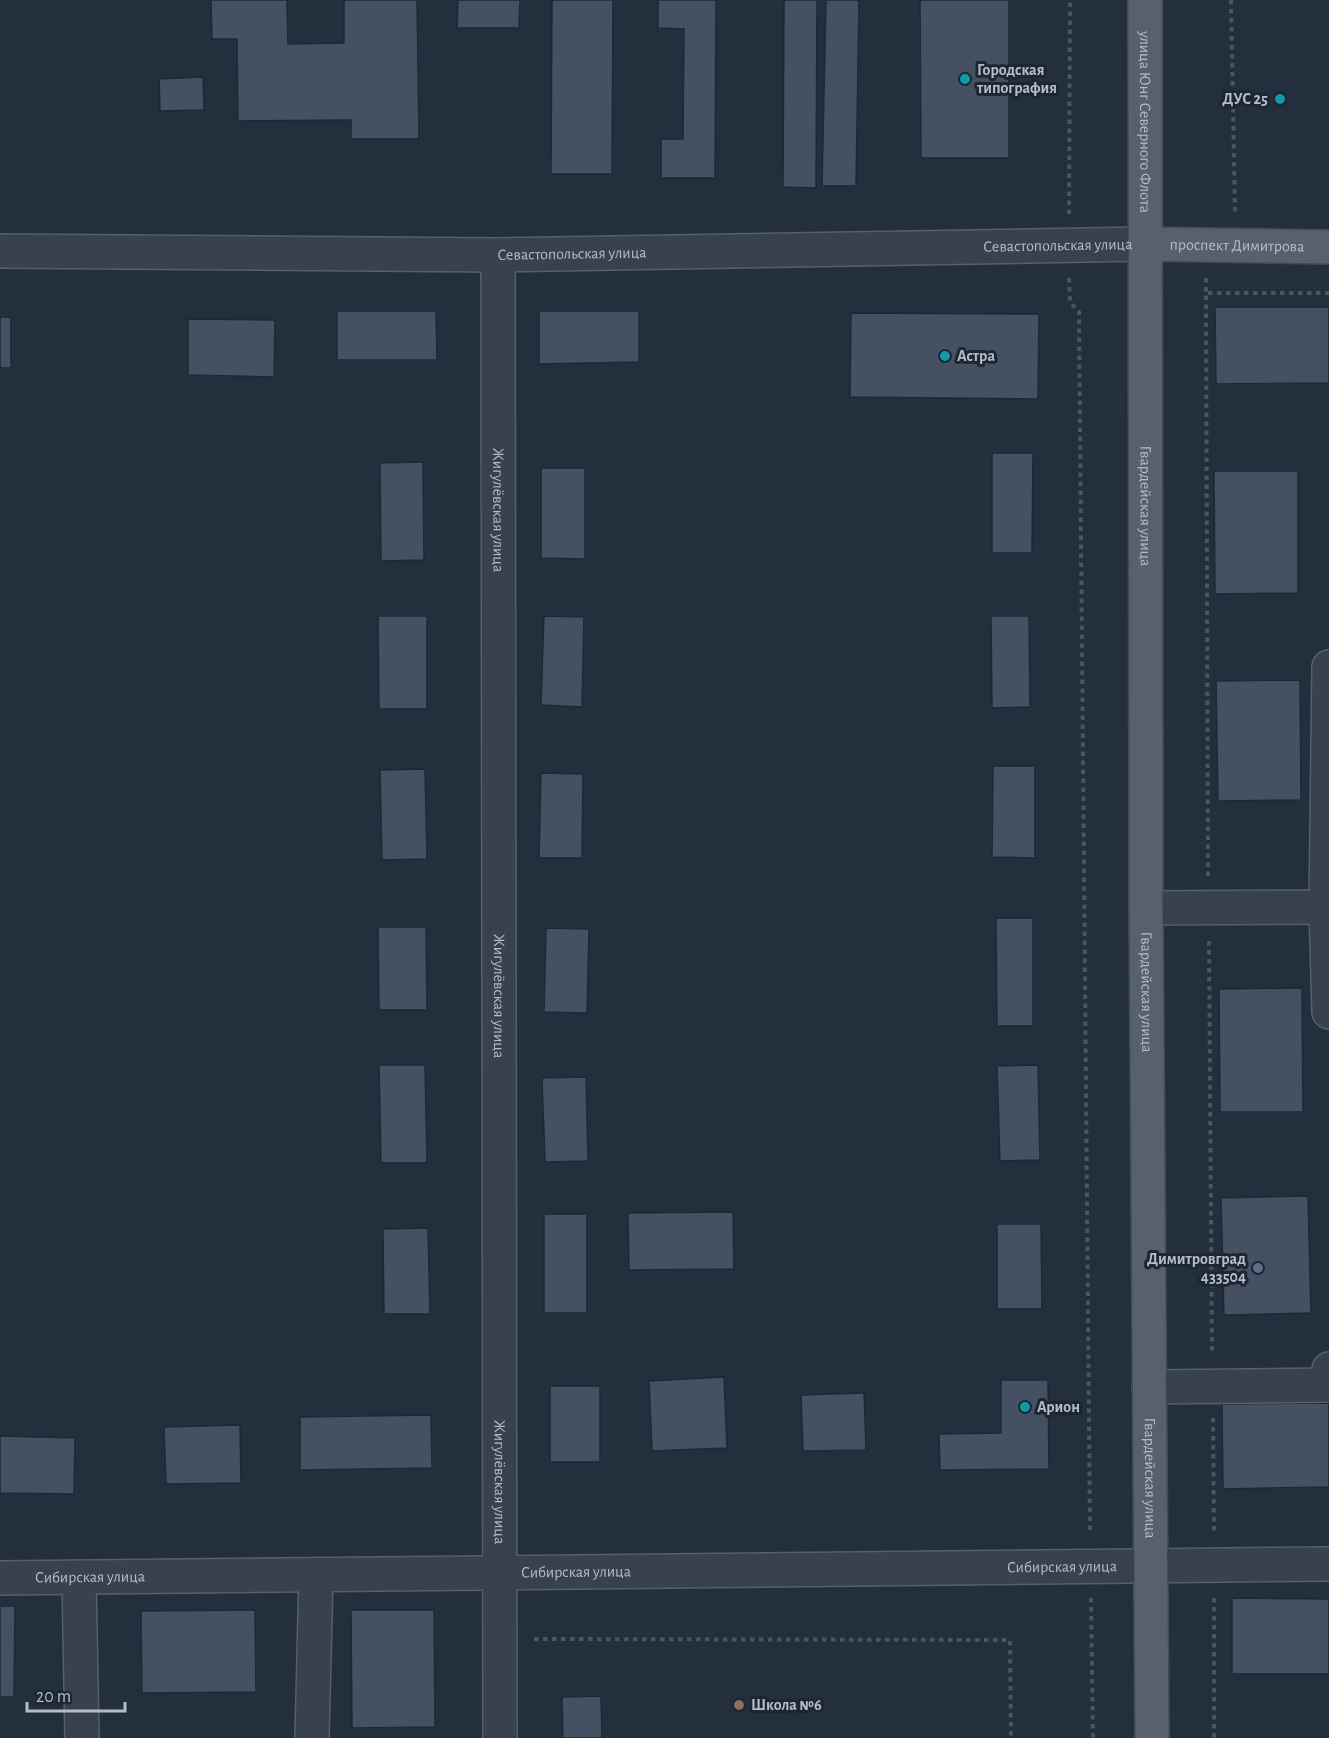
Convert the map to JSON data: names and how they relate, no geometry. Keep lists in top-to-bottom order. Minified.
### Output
{"streets":{"main road":["улица Юнг Северного Флота","проспект Димитрова","Гвардейская улица"],"street":["Севастопольская улица","Жигулёвская улица","Сибирская улица"]},"crossings":[["улица Юнг Северного Флота","Севастопольская улица"],["улица Юнг Северного Флота","проспект Димитрова"],["улица Юнг Северного Флота","Гвардейская улица"],["Севастопольская улица","проспект Димитрова"],["Севастопольская улица","Гвардейская улица"],["Севастопольская улица","Жигулёвская улица"],["проспект Димитрова","Гвардейская улица"],["Гвардейская улица","Сибирская улица"],["Жигулёвская улица","Сибирская улица"]],"places":["Городская типография","ДУС 25","Астра","Димитровград 433504","Арион","Школа №6"],"scale_bar":"20 m"}
